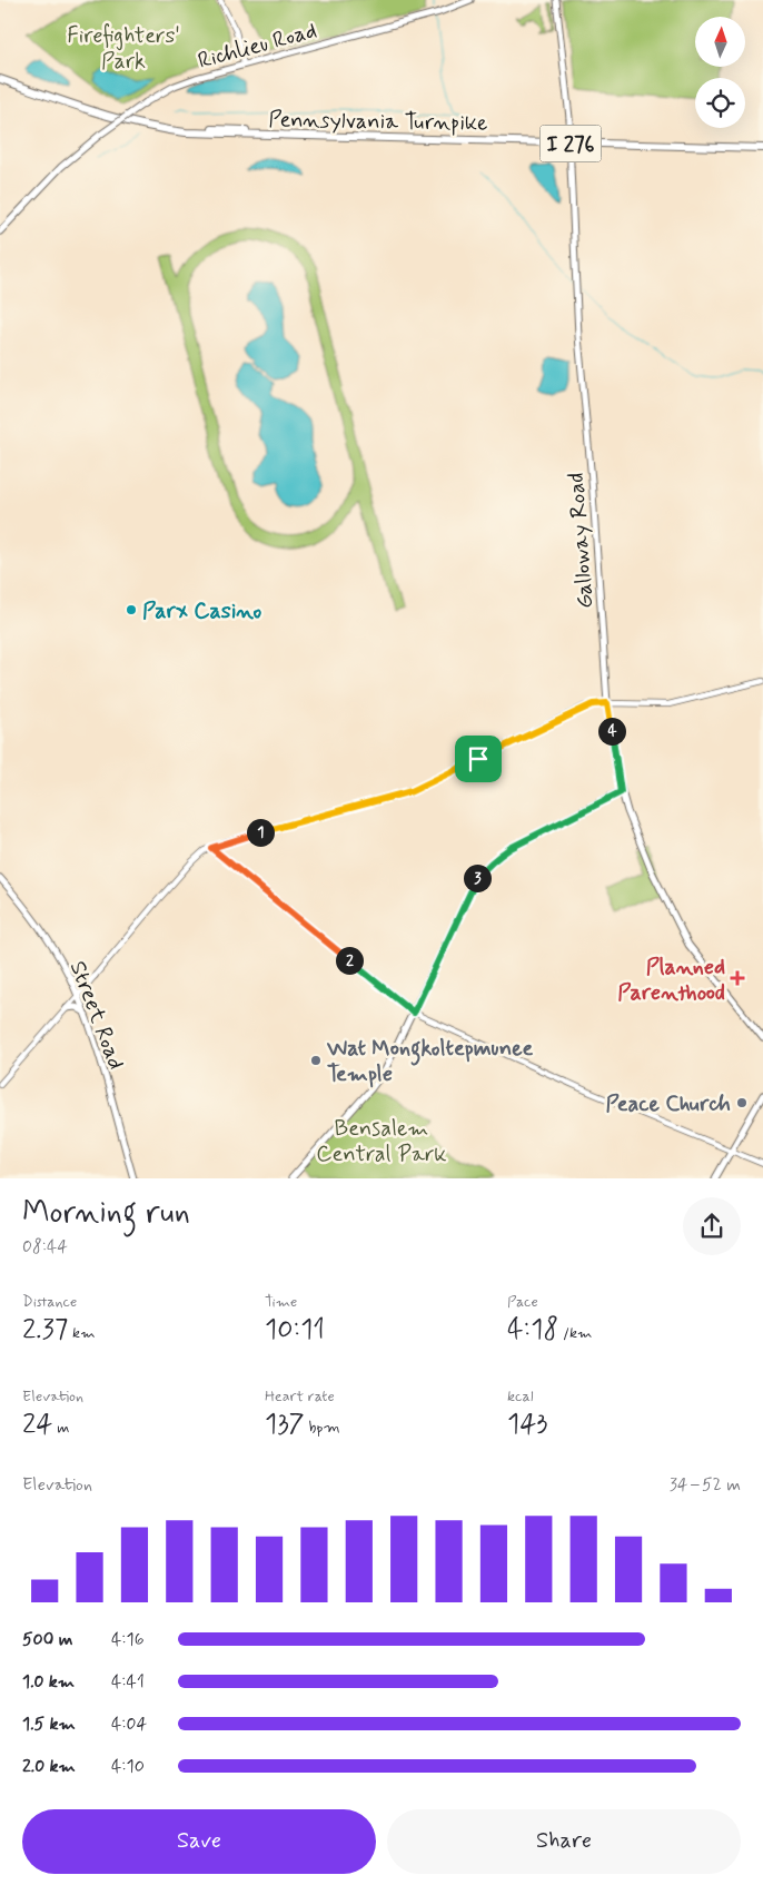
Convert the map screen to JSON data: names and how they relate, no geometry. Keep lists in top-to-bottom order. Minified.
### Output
{"streets":{"highway":["Pennsylvania Turnpike","I 276"],"main road":["Richlieu Road","Galloway Road","Street Road"]},"parks":["Firefighters' Park","Bensalem Central Park"],"places":{"other":["Parx Casino","Wat Mongkoltepmunee Temple","Peace Church"],"health":["Planned Parenthood"]},"north":"top","page":{"pins":["4","1","3","2"],"heading":["Morning run","08:44"],"stats":[["Distance","2.37 km"],["Time","10:11"],["Pace","4:18 /km"],["Elevation","24 m"],["Heart rate","137 bpm"],["kcal","143"]],"chart":["Elevation","34–52 m"],"list":[{"name":"500 m","note":"4:16"},{"name":"1.0 km","note":"4:41"},{"name":"1.5 km","note":"4:04"},{"name":"2.0 km","note":"4:10"}],"buttons":["Save","Share"]}}
